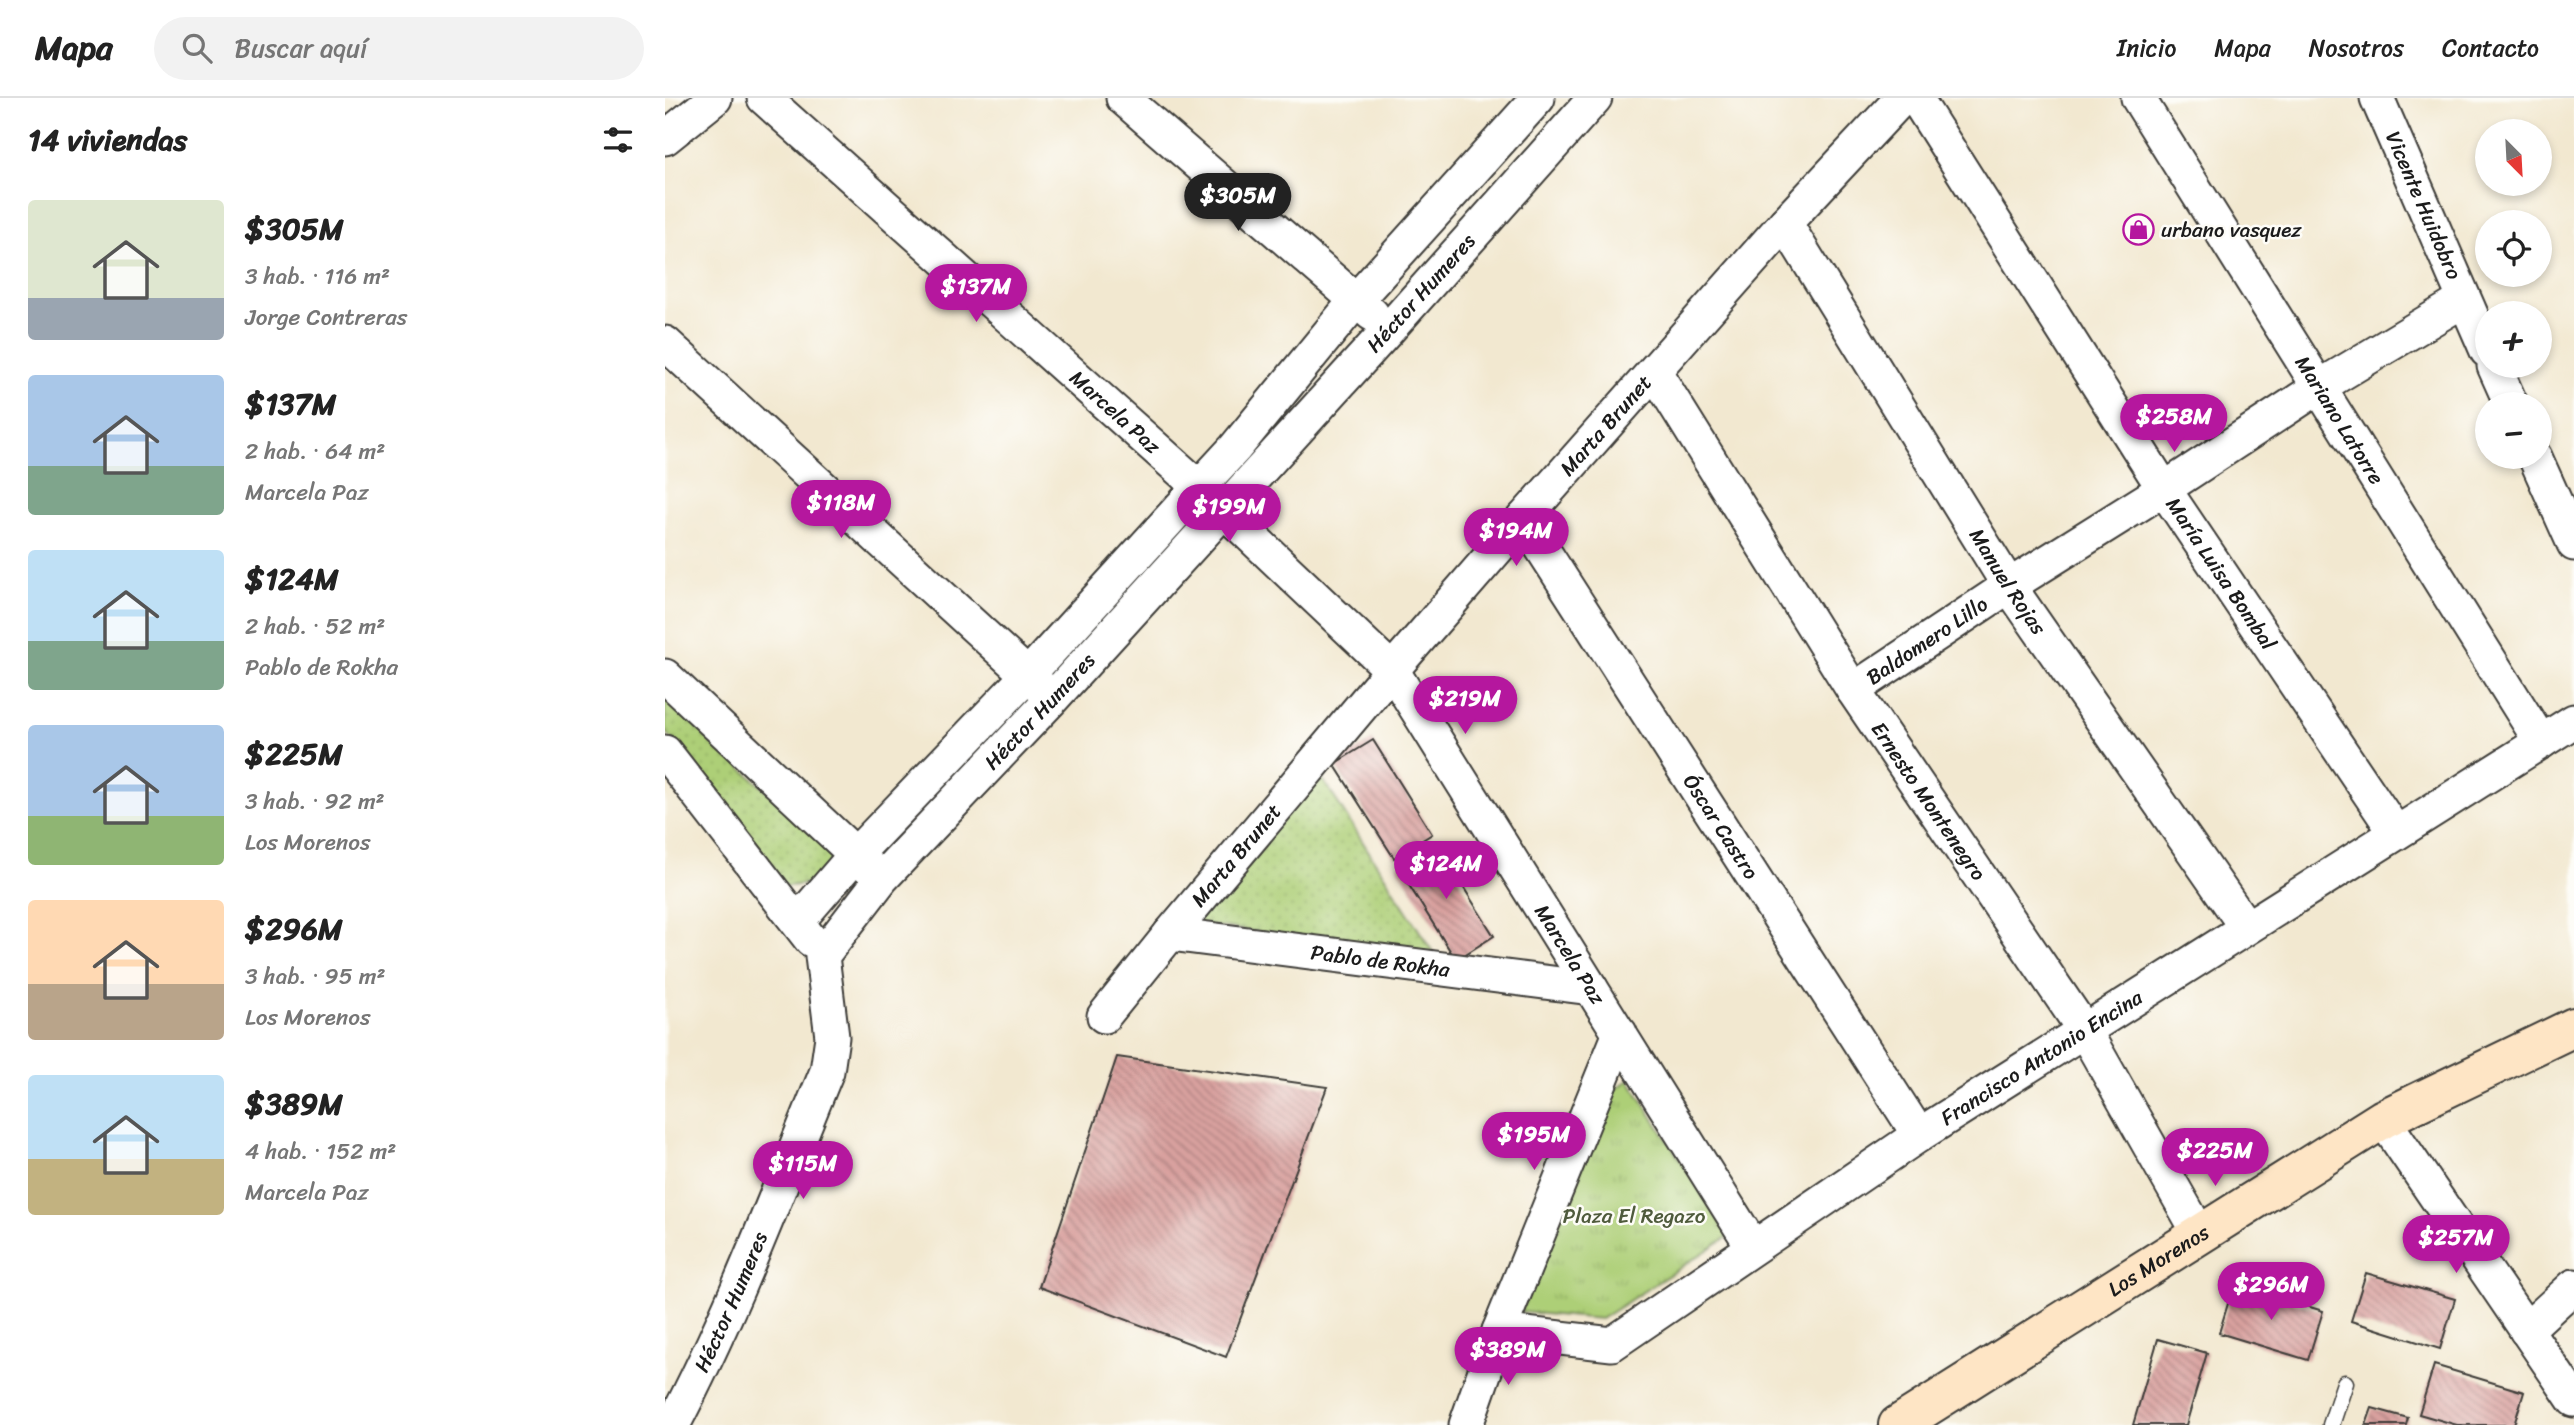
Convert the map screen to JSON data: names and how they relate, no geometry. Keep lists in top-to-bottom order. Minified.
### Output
{"streets":{"main road":["Los Morenos"],"street":["Vicente Huidobro","Héctor Humeres","Marcela Paz","Mariano Latorre","Marta Brunet","María Luisa Bombal","Manuel Rojas","Baldomero Lillo","Ernesto Montenegro","Óscar Castro","Pablo de Rokha","Francisco Antonio Encina"]},"crossings":[["Vicente Huidobro","Baldomero Lillo"],["Héctor Humeres","Marcela Paz"],["Marcela Paz","Marta Brunet"],["Marcela Paz","Pablo de Rokha"],["Marcela Paz","Francisco Antonio Encina"],["Mariano Latorre","Baldomero Lillo"],["Mariano Latorre","Francisco Antonio Encina"],["Marta Brunet","Manuel Rojas"],["Marta Brunet","Ernesto Montenegro"],["Marta Brunet","Óscar Castro"],["Marta Brunet","Pablo de Rokha"],["María Luisa Bombal","Baldomero Lillo"],["María Luisa Bombal","Francisco Antonio Encina"],["Manuel Rojas","Baldomero Lillo"],["Manuel Rojas","Francisco Antonio Encina"],["Baldomero Lillo","Ernesto Montenegro"],["Ernesto Montenegro","Francisco Antonio Encina"],["Ernesto Montenegro","Los Morenos"],["Óscar Castro","Francisco Antonio Encina"]],"parks":["Plaza El Regazo"],"places":{"shop":["urbano vasquez"]},"north":"bottom right","page":{"header":"Mapa","search":"Buscar aquí","nav":["Inicio","Mapa","Nosotros","Contacto"],"heading":"14 viviendas","map_buttons":["+","−"],"price":["$305M","$137M","$258M","$118M","$199M","$194M","$219M","$124M","$195M","$225M","$115M","$257M","$296M","$389M"],"list":[{"name":"$305M","note":"3 hab. · 116 m² · Jorge Contreras"},{"name":"$137M","note":"2 hab. · 64 m² · Marcela Paz"},{"name":"$124M","note":"2 hab. · 52 m² · Pablo de Rokha"},{"name":"$225M","note":"3 hab. · 92 m² · Los Morenos"},{"name":"$296M","note":"3 hab. · 95 m² · Los Morenos"},{"name":"$389M","note":"4 hab. · 152 m² · Marcela Paz"}]}}
